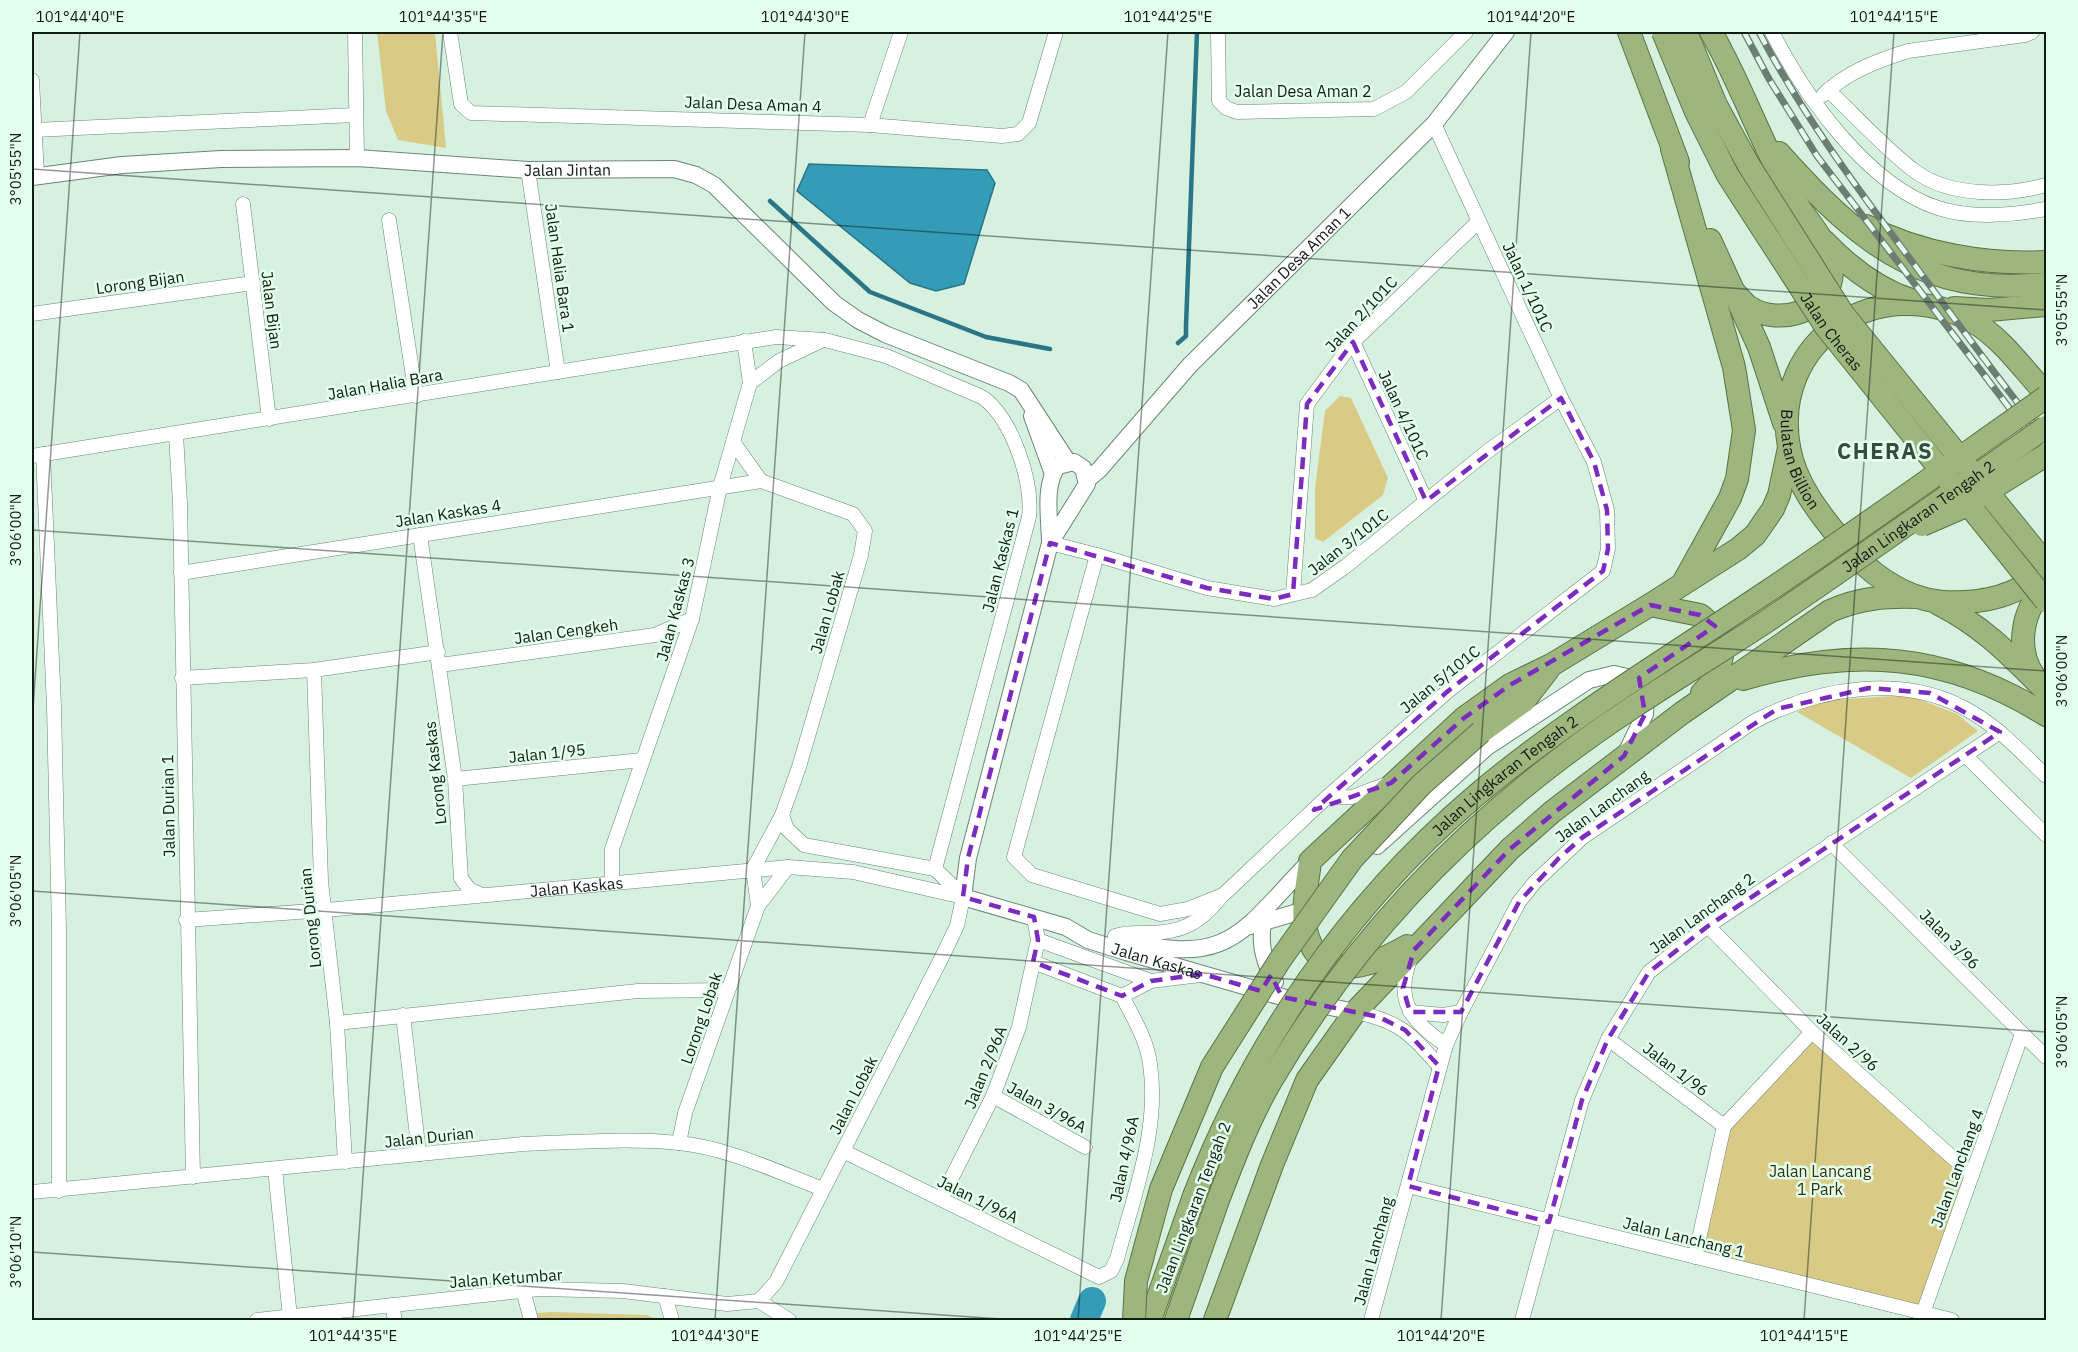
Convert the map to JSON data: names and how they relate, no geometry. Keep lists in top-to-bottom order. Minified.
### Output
{"streets":{"highway":["Jalan Cheras","Bulatan Billion","Jalan Lingkaran Tengah 2"],"street":["Jalan Desa Aman 2","Jalan Desa Aman 4","Jalan Jintan","Jalan Desa Aman 1","Jalan Halia Bara 1","Lorong Bijan","Jalan 1/101C","Jalan Bijan","Jalan 2/101C","Jalan Halia Bara","Jalan 4/101C","Jalan Kaskas 4","Jalan 3/101C","Jalan Kaskas 1","Jalan Kaskas 3","Jalan Lobak","Jalan Cengkeh","Jalan 5/101C","Jalan 1/95","Lorong Kaskas","Jalan Durian 1","Jalan Lanchang","Jalan Kaskas","Jalan Lanchang 2","Lorong Durian","Jalan 3/96","Lorong Lobak","Jalan 2/96","Jalan 2/96A","Jalan 1/96","Jalan 3/96A","Jalan Durian","Jalan 4/96A","Jalan Lanchang 4","Jalan 1/96A","Jalan Lanchang 1","Jalan Ketumbar"]},"crossings":[["Jalan Jintan","Jalan Desa Aman 1"],["Jalan Jintan","Jalan Halia Bara 1"],["Jalan Desa Aman 1","Jalan 1/101C"],["Jalan Halia Bara 1","Jalan Halia Bara"],["Lorong Bijan","Jalan Bijan"],["Jalan 1/101C","Jalan 2/101C"],["Jalan 1/101C","Jalan 3/101C"],["Jalan 1/101C","Jalan 5/101C"],["Jalan Bijan","Jalan Halia Bara"],["Jalan 2/101C","Jalan 4/101C"],["Jalan 2/101C","Jalan 3/101C"],["Jalan Cheras","Bulatan Billion"],["Jalan Halia Bara","Jalan Kaskas 1"],["Jalan Halia Bara","Jalan Kaskas 3"],["Jalan Halia Bara","Jalan Durian 1"],["Jalan 4/101C","Jalan 3/101C"],["Bulatan Billion","Jalan Lingkaran Tengah 2"],["Jalan Kaskas 4","Jalan Kaskas 3"],["Jalan Kaskas 4","Lorong Kaskas"],["Jalan Kaskas 4","Jalan Durian 1"],["Jalan 3/101C","Jalan 5/101C"],["Jalan Kaskas 1","Jalan Kaskas 3"],["Jalan Kaskas 3","Jalan Cengkeh"],["Jalan Kaskas 3","Jalan 1/95"],["Jalan Kaskas 3","Jalan Kaskas"],["Jalan Lobak","Jalan Kaskas"],["Jalan Lobak","Lorong Lobak"],["Jalan Lobak","Jalan Durian"],["Jalan Lobak","Jalan 1/96A"],["Jalan Lobak","Jalan Ketumbar"],["Jalan Cengkeh","Lorong Kaskas"],["Jalan Cengkeh","Jalan Durian 1"],["Jalan Cengkeh","Lorong Durian"],["Jalan 1/95","Lorong Kaskas"],["Jalan Durian 1","Jalan Kaskas"],["Jalan Durian 1","Jalan Durian"],["Jalan Lanchang","Jalan Lanchang 2"],["Jalan Lanchang","Jalan Lanchang 1"],["Jalan Kaskas","Lorong Durian"],["Jalan Kaskas","Lorong Lobak"],["Jalan Lanchang 2","Jalan 3/96"],["Jalan Lanchang 2","Jalan 2/96"],["Jalan Lanchang 2","Jalan 1/96"],["Jalan Lanchang 2","Jalan Lanchang 1"],["Lorong Durian","Jalan Durian"],["Jalan 3/96","Jalan Lanchang 4"],["Lorong Lobak","Jalan Durian"],["Jalan 2/96","Jalan Lanchang 4"],["Jalan 2/96A","Jalan 3/96A"],["Jalan 2/96A","Jalan 1/96A"],["Jalan 4/96A","Jalan 1/96A"],["Jalan Lanchang 4","Jalan Lanchang 1"]],"districts":["CHERAS"],"parks":["Jalan Lancang 1 Park"],"coordinates":["101°44'40\"E","101°44'35\"E","101°44'30\"E","101°44'25\"E","101°44'20\"E","101°44'15\"E","3°05'55\"N","3°06'00\"N","3°06'05\"N","3°06'10\"N"]}
